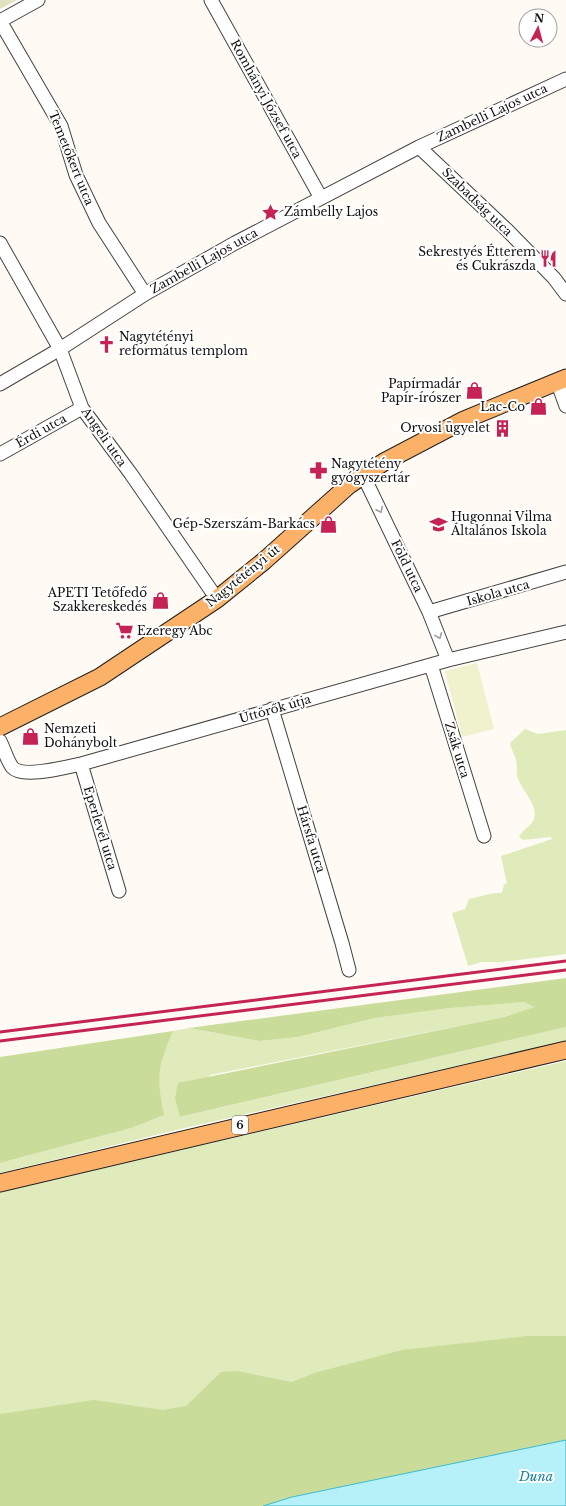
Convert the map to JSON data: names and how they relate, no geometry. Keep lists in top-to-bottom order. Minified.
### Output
{"streets":{"main road":["Nagytétényi út","6"],"street":["Romhányi József utca","Zambelli Lajos utca","Temetőkert utca","Szabadság utca","Érdi utca","Angeli utca","Föld utca","Iskola utca","Úttörők útja","Zsák utca","Eperlevél utca","Hársfa utca"]},"crossings":[["Romhányi József utca","Zambelli Lajos utca"],["Zambelli Lajos utca","Temetőkert utca"],["Zambelli Lajos utca","Szabadság utca"],["Zambelli Lajos utca","Angeli utca"],["Érdi utca","Angeli utca"],["Angeli utca","Nagytétényi út"],["Föld utca","Nagytétényi út"],["Föld utca","Iskola utca"],["Föld utca","Úttörők útja"],["Úttörők útja","Zsák utca"],["Úttörők útja","Eperlevél utca"],["Úttörők útja","Hársfa utca"]],"one_way":["Föld utca"],"water":["Duna"],"places":{"place":["Zámbelly Lajos"],"restaurant":["Sekrestyés Étterem és Cukrászda"],"church":["Nagytétényi református templom"],"shop":["Papírmadár Papír-írószer","Lac-Co","Gép-Szerszám-Barkács","APETI Tetőfedő Szakkereskedés","Nemzeti Dohánybolt"],"building":["Orvosi ügyelet"],"pharmacy":["Nagytétény gyógyszertár"],"school or university":["Hugonnai Vilma Általános Iskola"],"supermarket":["Ezeregy Abc"]},"north":"top"}
